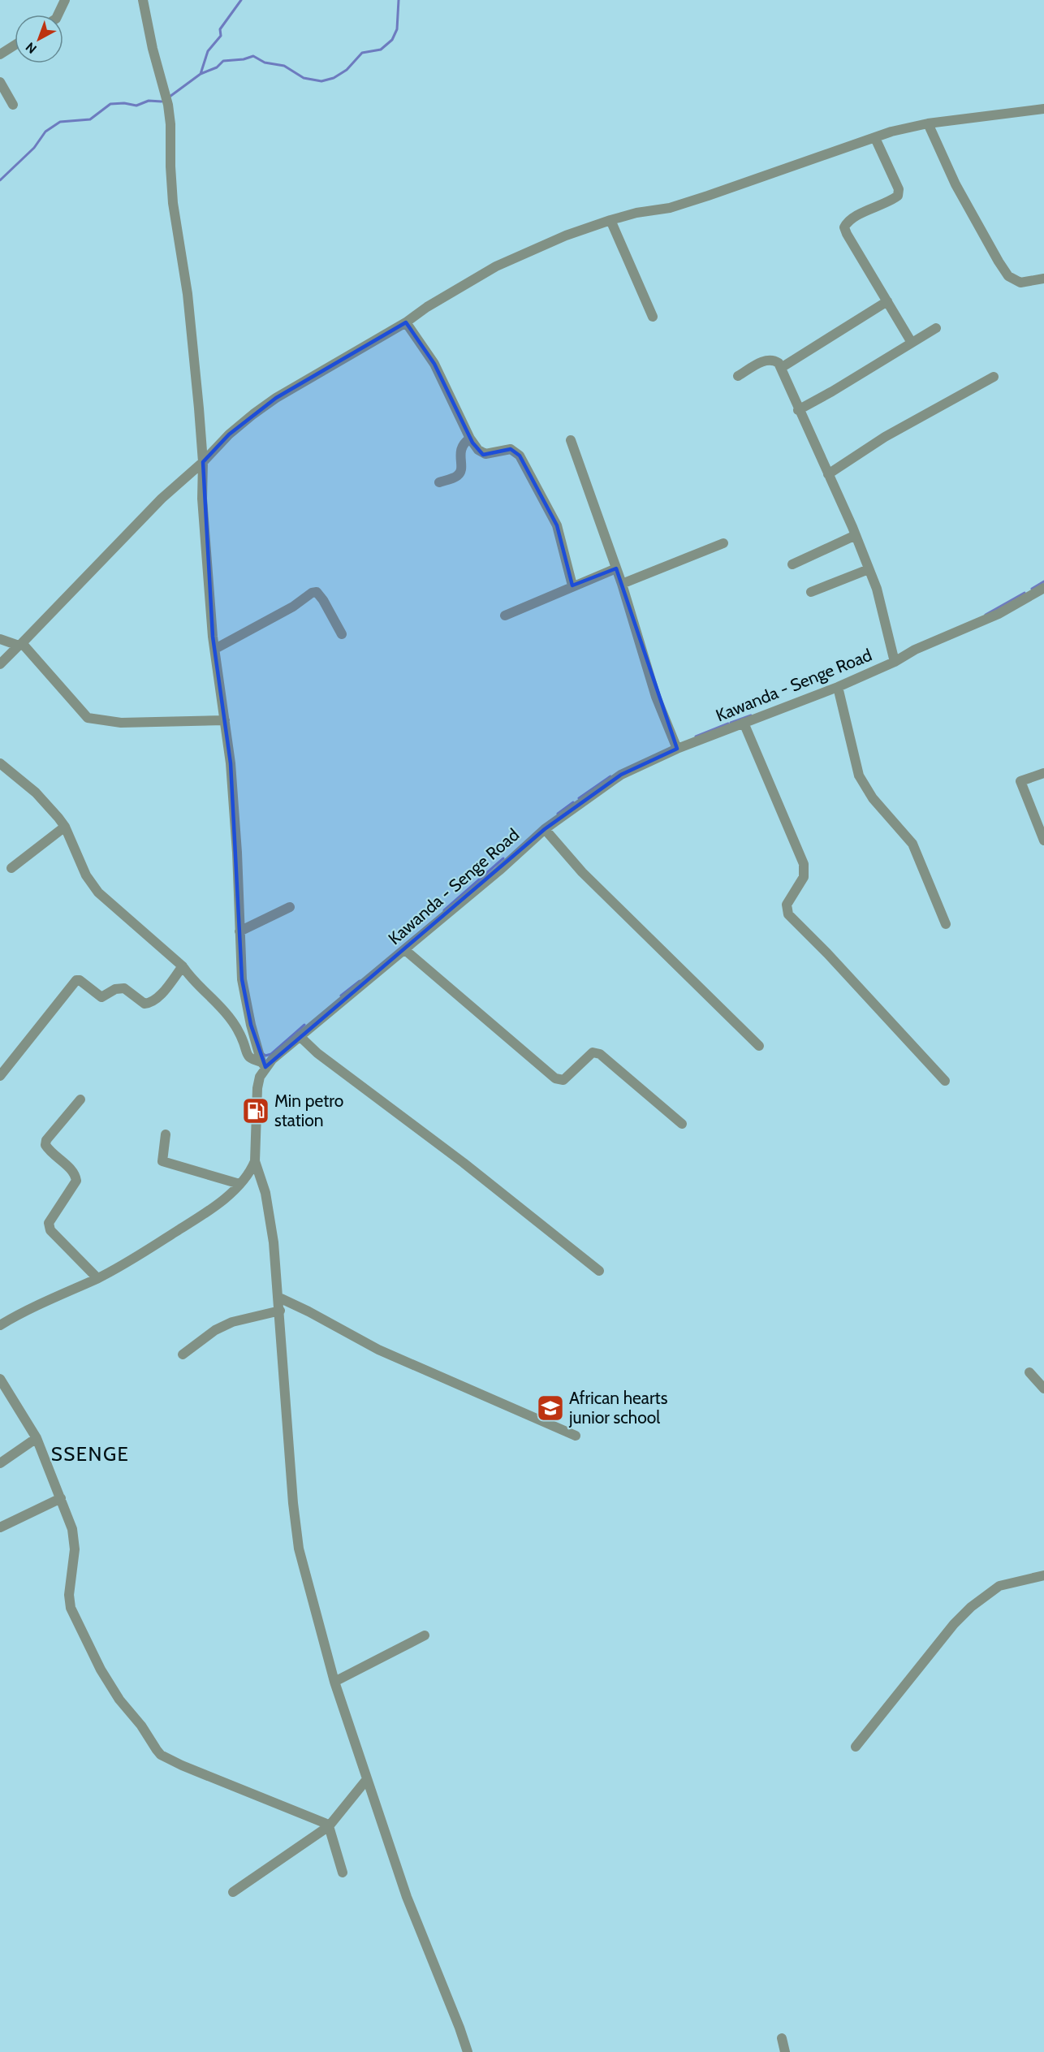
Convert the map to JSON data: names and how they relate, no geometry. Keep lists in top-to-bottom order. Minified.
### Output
{"streets":{"street":["Kawanda - Senge Road"]},"districts":["SSENGE"],"places":{"fuel station":["Min petro station"],"school or university":["African hearts junior school"]},"north":"bottom left"}
